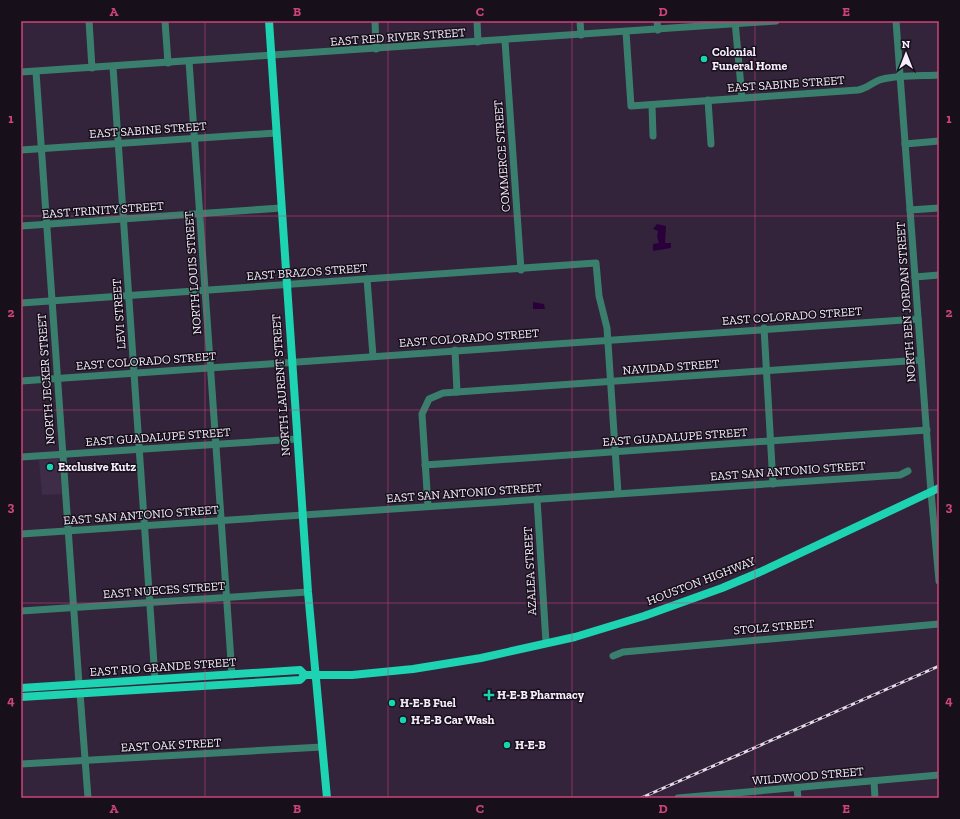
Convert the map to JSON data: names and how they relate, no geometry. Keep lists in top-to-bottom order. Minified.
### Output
{"streets":{"main road":["NORTH LAURENT STREET","HOUSTON HIGHWAY","EAST RIO GRANDE STREET"],"street":["EAST RED RIVER STREET","EAST SABINE STREET","COMMERCE STREET","EAST TRINITY STREET","EAST BRAZOS STREET","NORTH LOUIS STREET","NORTH BEN JORDAN STREET","LEVI STREET","EAST COLORADO STREET","NAVIDAD STREET","NORTH JECKER STREET","EAST GUADALUPE STREET","EAST SAN ANTONIO STREET","AZALEA STREET","EAST NUECES STREET","STOLZ STREET","EAST OAK STREET","WILDWOOD STREET"]},"crossings":[["EAST RED RIVER STREET","EAST SABINE STREET"],["EAST RED RIVER STREET","COMMERCE STREET"],["EAST RED RIVER STREET","NORTH LOUIS STREET"],["EAST RED RIVER STREET","LEVI STREET"],["EAST RED RIVER STREET","NORTH JECKER STREET"],["EAST RED RIVER STREET","NORTH LAURENT STREET"],["EAST SABINE STREET","NORTH LOUIS STREET"],["EAST SABINE STREET","NORTH BEN JORDAN STREET"],["EAST SABINE STREET","LEVI STREET"],["EAST SABINE STREET","NORTH JECKER STREET"],["EAST SABINE STREET","NORTH LAURENT STREET"],["COMMERCE STREET","EAST BRAZOS STREET"],["EAST TRINITY STREET","NORTH LOUIS STREET"],["EAST TRINITY STREET","LEVI STREET"],["EAST TRINITY STREET","NORTH JECKER STREET"],["EAST TRINITY STREET","NORTH LAURENT STREET"],["EAST BRAZOS STREET","NORTH LOUIS STREET"],["EAST BRAZOS STREET","LEVI STREET"],["EAST BRAZOS STREET","EAST COLORADO STREET"],["EAST BRAZOS STREET","NORTH JECKER STREET"],["EAST BRAZOS STREET","NORTH LAURENT STREET"],["NORTH LOUIS STREET","EAST COLORADO STREET"],["NORTH LOUIS STREET","EAST GUADALUPE STREET"],["NORTH LOUIS STREET","EAST SAN ANTONIO STREET"],["NORTH LOUIS STREET","EAST NUECES STREET"],["NORTH LOUIS STREET","EAST RIO GRANDE STREET"],["NORTH BEN JORDAN STREET","EAST COLORADO STREET"],["NORTH BEN JORDAN STREET","NAVIDAD STREET"],["NORTH BEN JORDAN STREET","EAST GUADALUPE STREET"],["NORTH BEN JORDAN STREET","HOUSTON HIGHWAY"],["LEVI STREET","EAST COLORADO STREET"],["LEVI STREET","EAST GUADALUPE STREET"],["LEVI STREET","EAST SAN ANTONIO STREET"],["LEVI STREET","EAST NUECES STREET"],["LEVI STREET","EAST RIO GRANDE STREET"],["EAST COLORADO STREET","NORTH JECKER STREET"],["EAST COLORADO STREET","NORTH LAURENT STREET"],["NAVIDAD STREET","EAST GUADALUPE STREET"],["NORTH JECKER STREET","EAST GUADALUPE STREET"],["NORTH JECKER STREET","EAST SAN ANTONIO STREET"],["NORTH JECKER STREET","EAST NUECES STREET"],["NORTH JECKER STREET","EAST RIO GRANDE STREET"],["NORTH LAURENT STREET","EAST GUADALUPE STREET"],["NORTH LAURENT STREET","EAST SAN ANTONIO STREET"],["NORTH LAURENT STREET","EAST NUECES STREET"],["NORTH LAURENT STREET","EAST RIO GRANDE STREET"],["NORTH LAURENT STREET","EAST OAK STREET"],["EAST SAN ANTONIO STREET","AZALEA STREET"],["AZALEA STREET","HOUSTON HIGHWAY"],["HOUSTON HIGHWAY","EAST RIO GRANDE STREET"]],"places":{"other":["Colonial Funeral Home","Exclusive Kutz","H-E-B Fuel","H-E-B Car Wash","H-E-B"],"health":["H-E-B Pharmacy"]},"north":"top","grid":{"columns":["A","B","C","D","E"],"rows":["1","2","3","4"]}}
